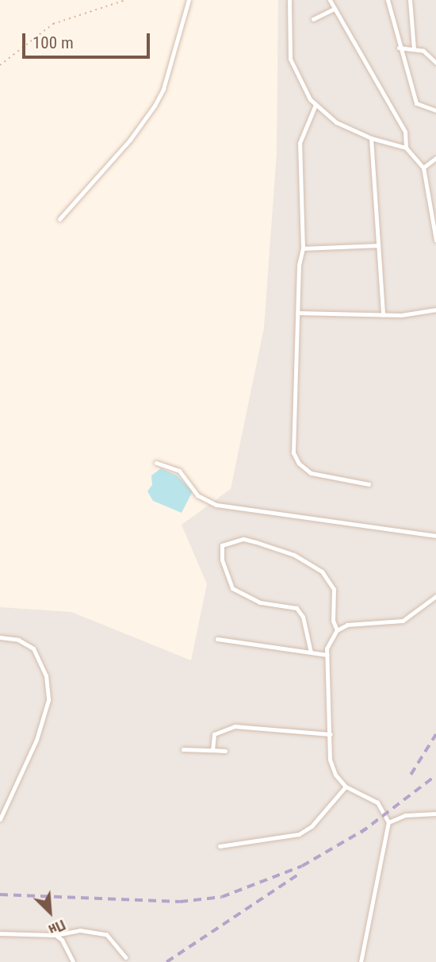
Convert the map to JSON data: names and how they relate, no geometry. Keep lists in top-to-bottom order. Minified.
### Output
{"scale_bar":"100 m","north":"bottom right"}
